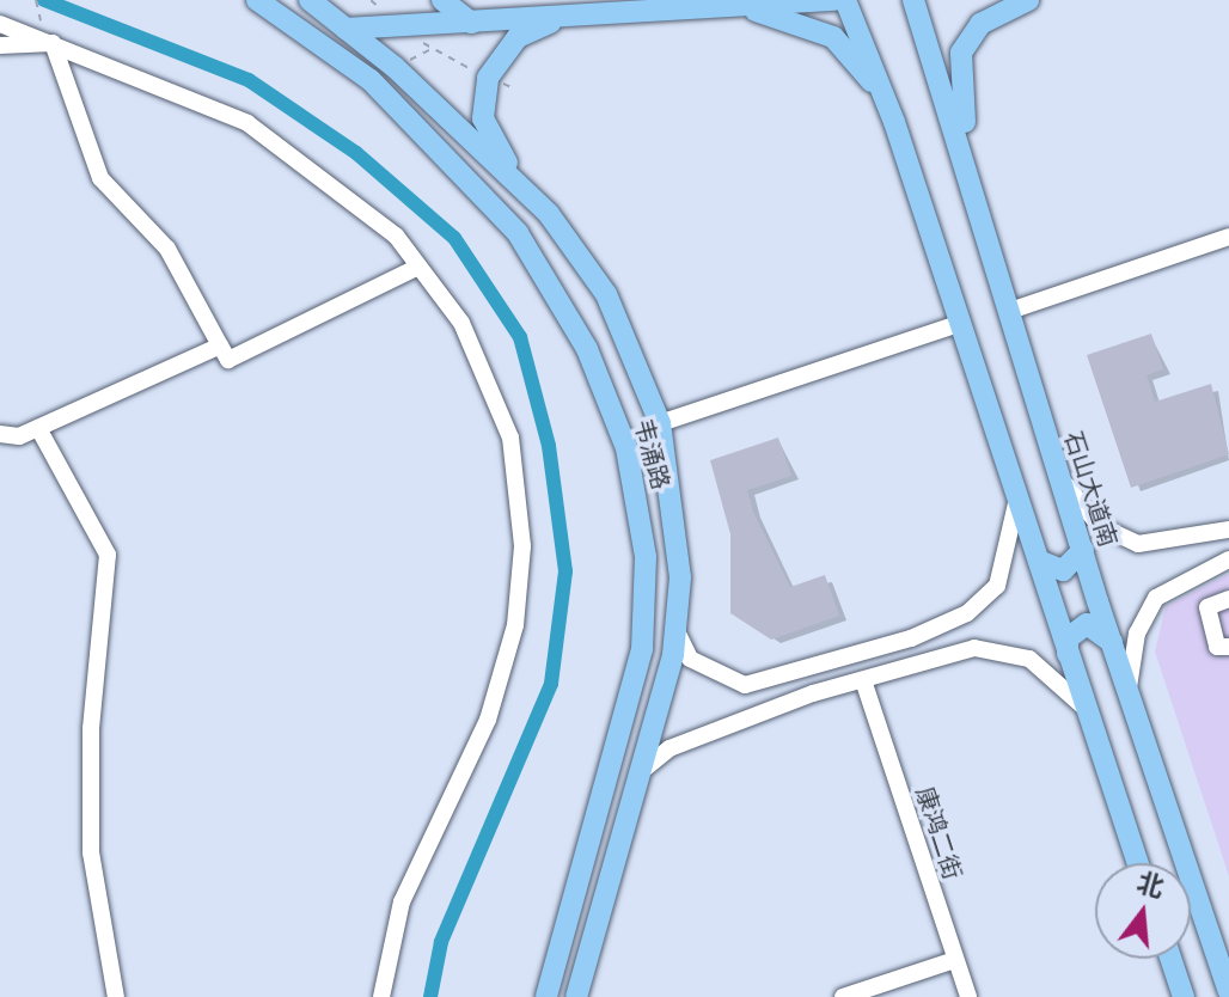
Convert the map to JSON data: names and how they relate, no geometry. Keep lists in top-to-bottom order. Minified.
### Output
{"streets":{"main road":["韦涌路","石山大道南"],"street":["康鸿二街"]},"north":"top"}
